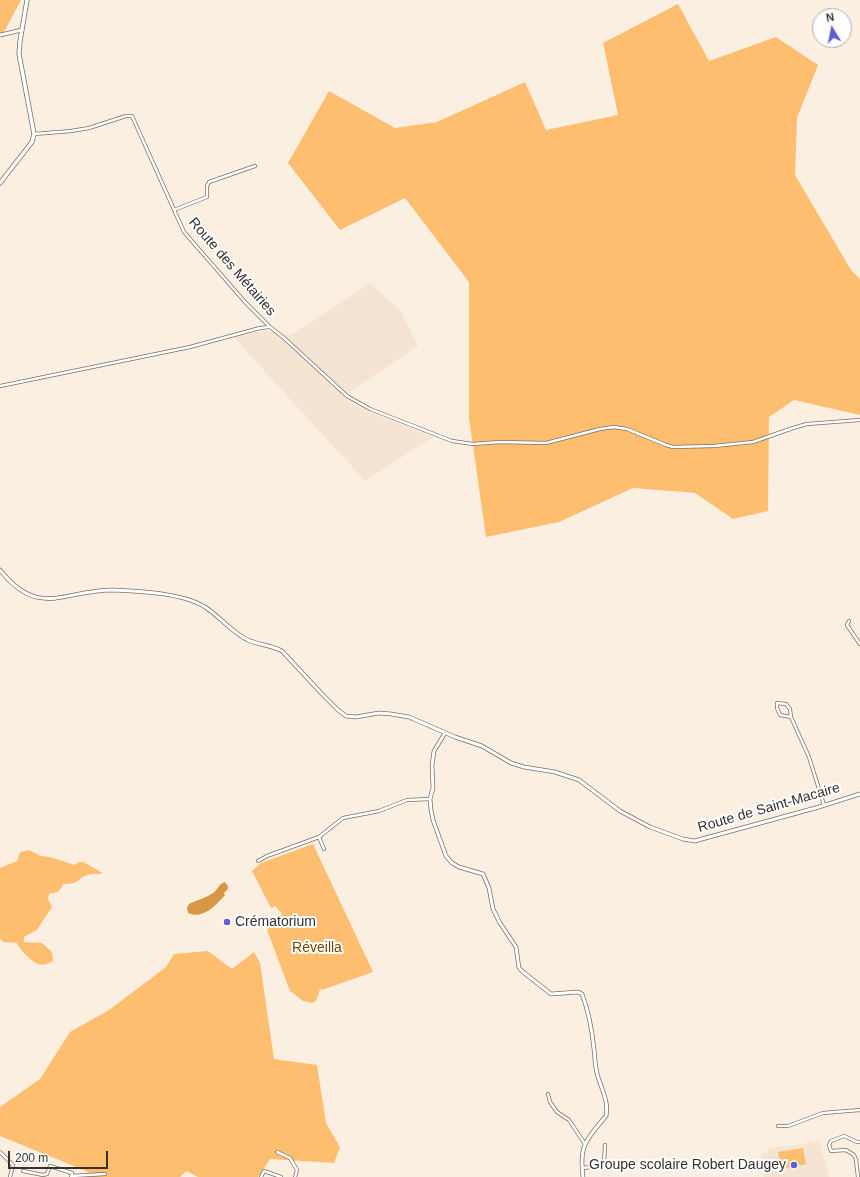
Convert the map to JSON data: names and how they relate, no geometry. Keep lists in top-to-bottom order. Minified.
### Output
{"streets":{"street":["Route des Métairies","Route de Saint-Macaire"]},"parks":["Réveilla"],"places":["Crématorium","Groupe scolaire Robert Daugey"],"scale_bar":"200 m","north":"top"}
